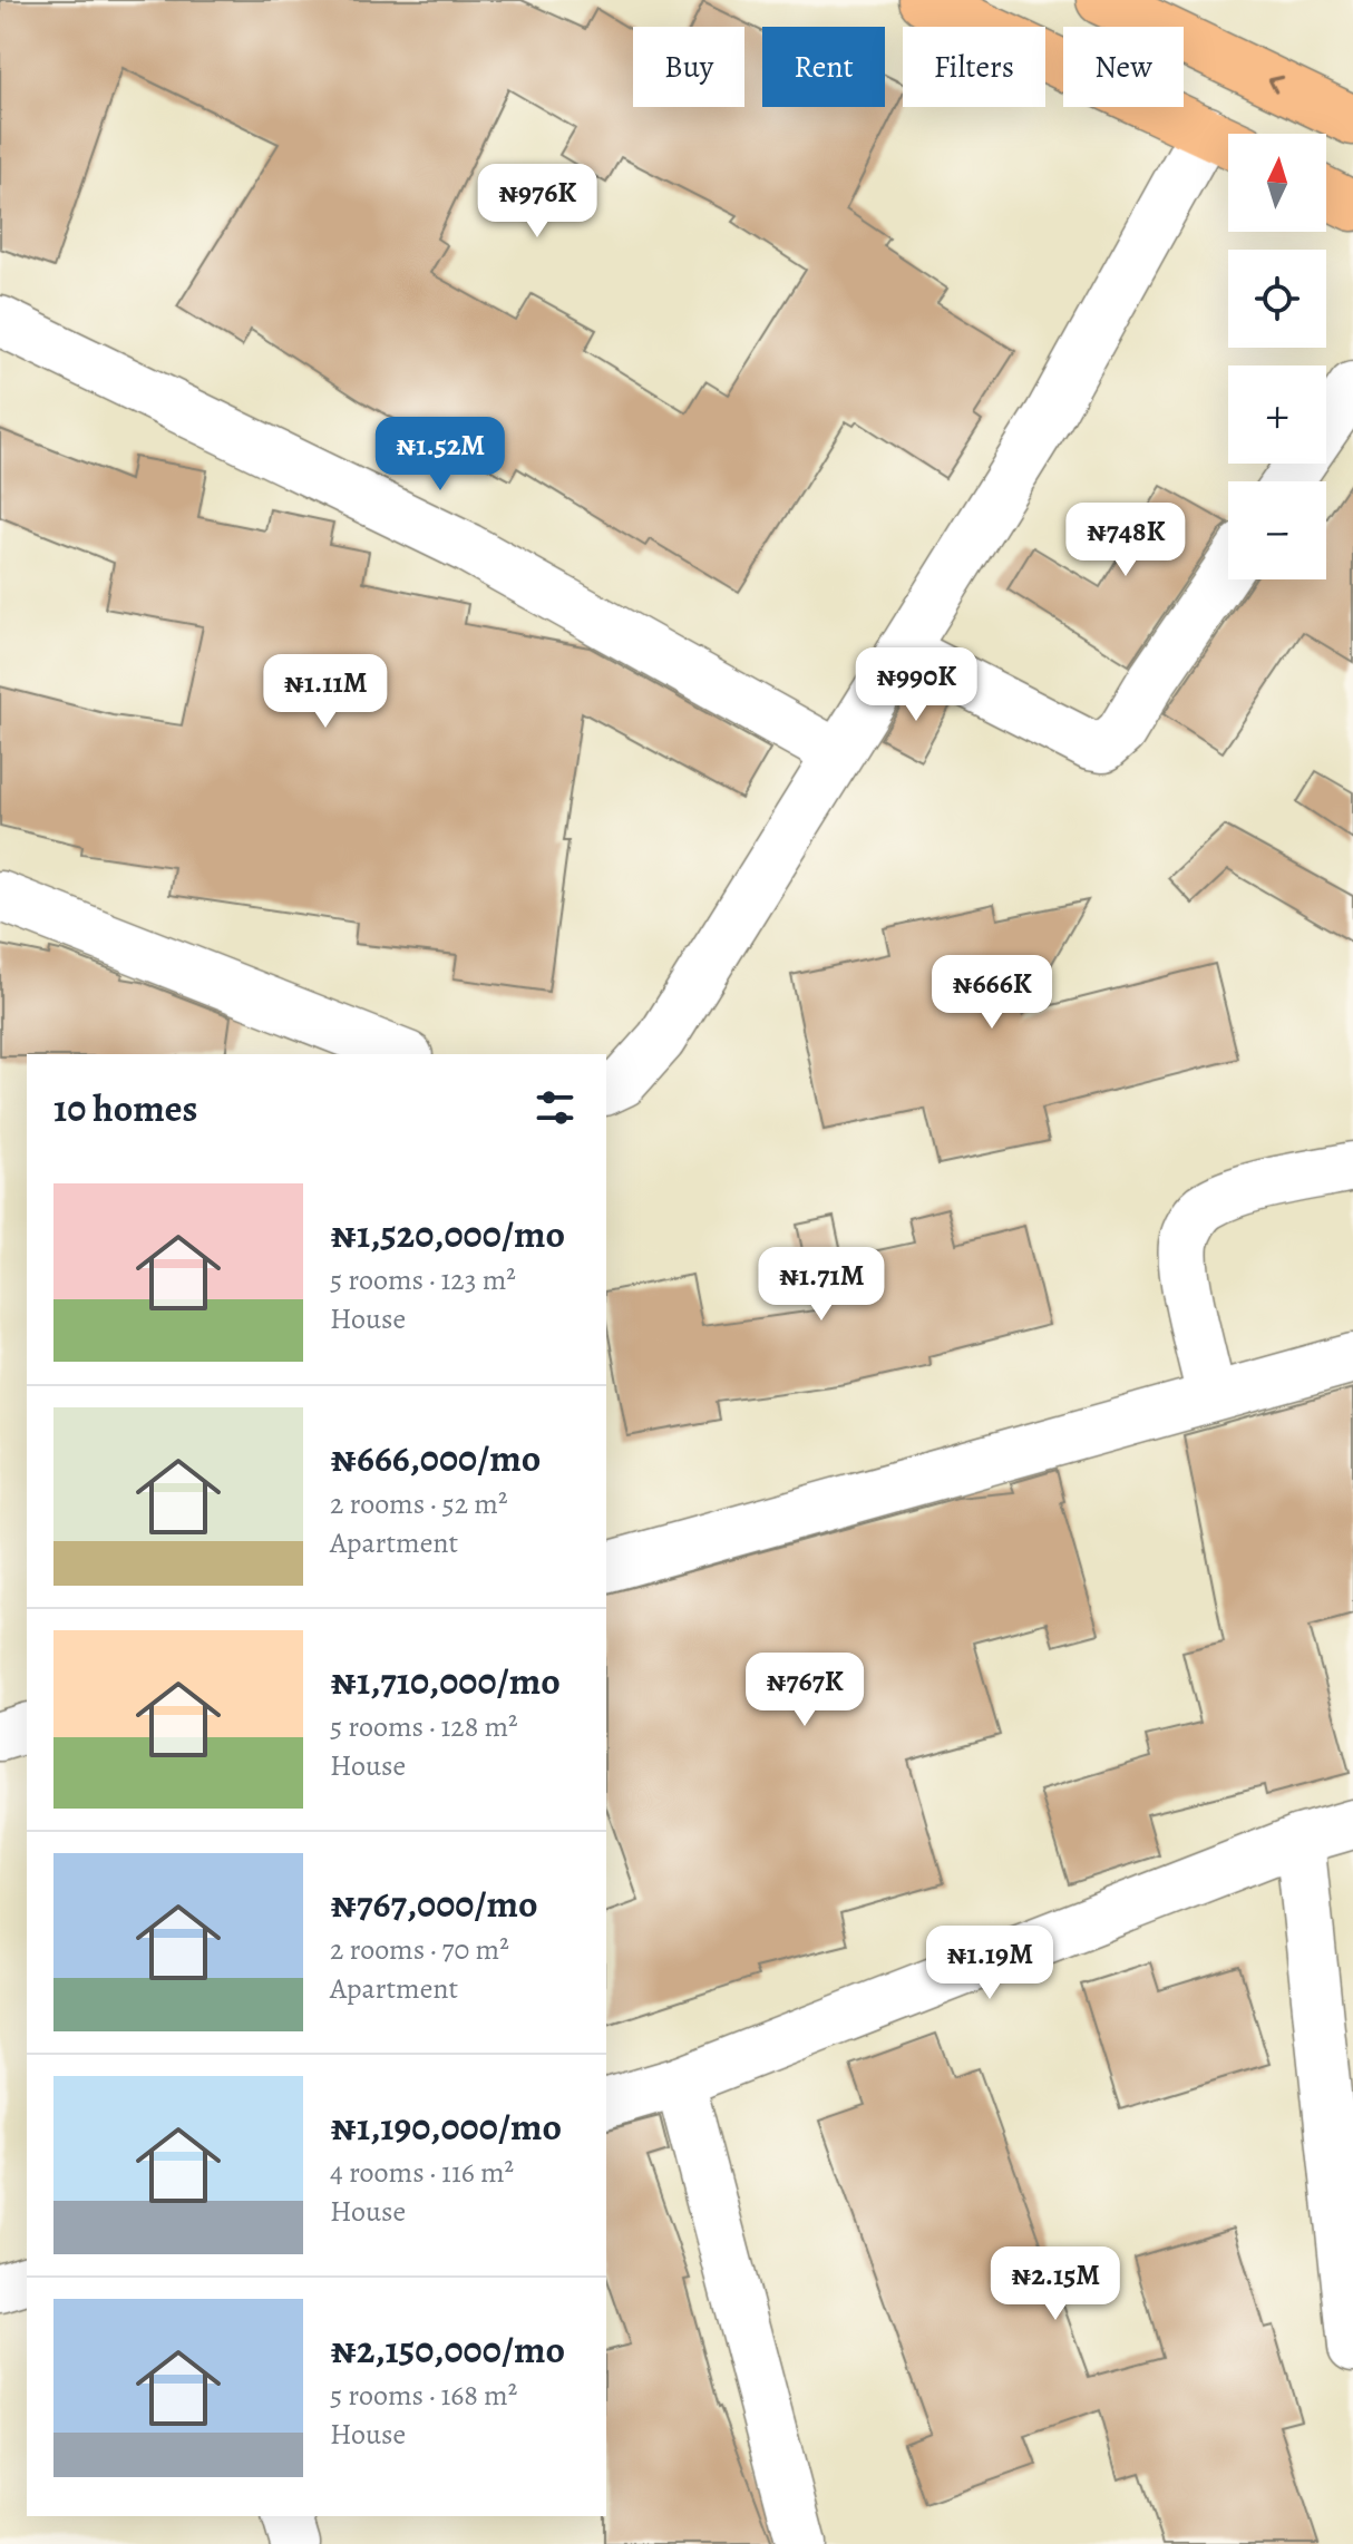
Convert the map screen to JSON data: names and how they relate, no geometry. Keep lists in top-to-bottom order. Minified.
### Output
{"north":"top","page":{"chip":["Buy","Rent","Filters","New"],"map_buttons":["+","−"],"price":["₦976K","₦1.52M","₦748K","₦990K","₦1.11M","₦666K","₦1.71M","₦767K","₦1.19M","₦2.15M"],"heading":"10 homes","list":[{"name":"₦1,520,000/mo","note":"5 rooms · 123 m² · House"},{"name":"₦666,000/mo","note":"2 rooms · 52 m² · Apartment"},{"name":"₦1,710,000/mo","note":"5 rooms · 128 m² · House"},{"name":"₦767,000/mo","note":"2 rooms · 70 m² · Apartment"},{"name":"₦1,190,000/mo","note":"4 rooms · 116 m² · House"},{"name":"₦2,150,000/mo","note":"5 rooms · 168 m² · House"}]}}
